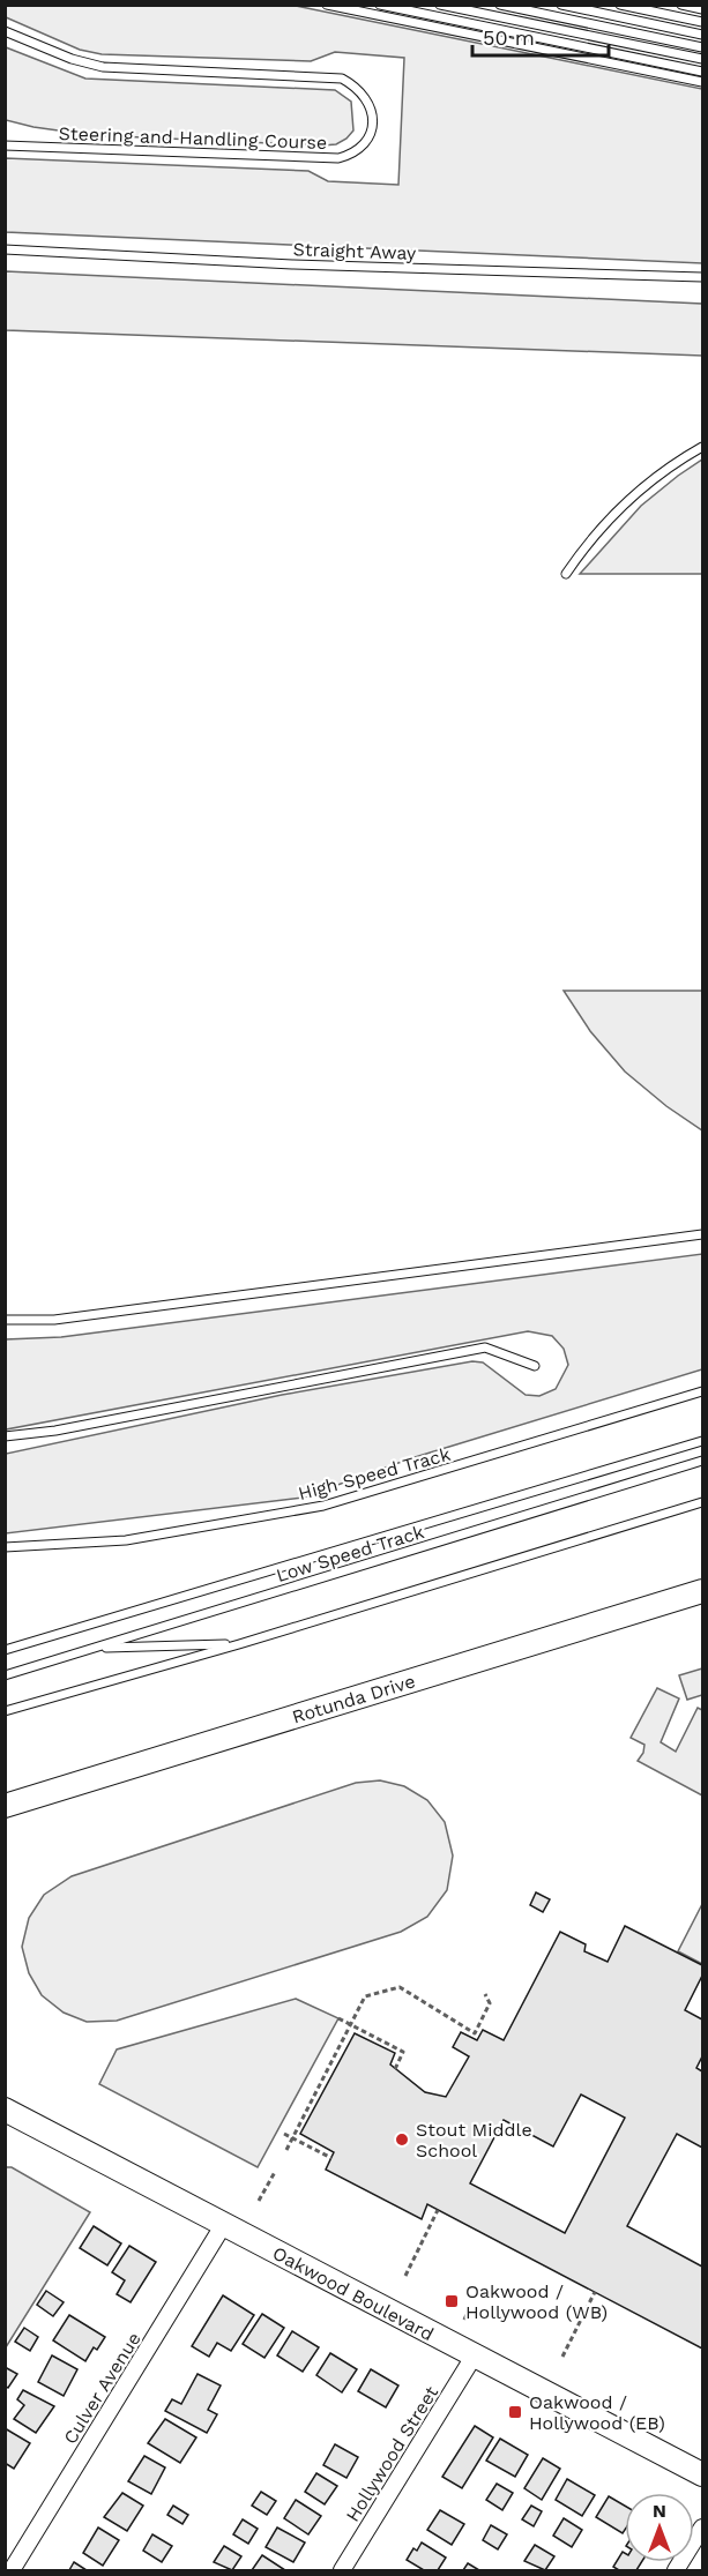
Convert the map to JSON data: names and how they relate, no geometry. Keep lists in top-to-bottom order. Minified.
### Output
{"streets":{"main road":["Rotunda Drive","Oakwood Boulevard"],"street":["Culver Avenue","Hollywood Street"],"lane":["Steering and Handling Course","Straight Away","High Speed Track","Low Speed Track"]},"crossings":[["Oakwood Boulevard","Culver Avenue"],["Oakwood Boulevard","Hollywood Street"]],"places":{"other":["Stout Middle School"],"transit":["Oakwood / Hollywood (WB)","Oakwood / Hollywood (EB)"]},"scale_bar":"50 m","north":"top"}
